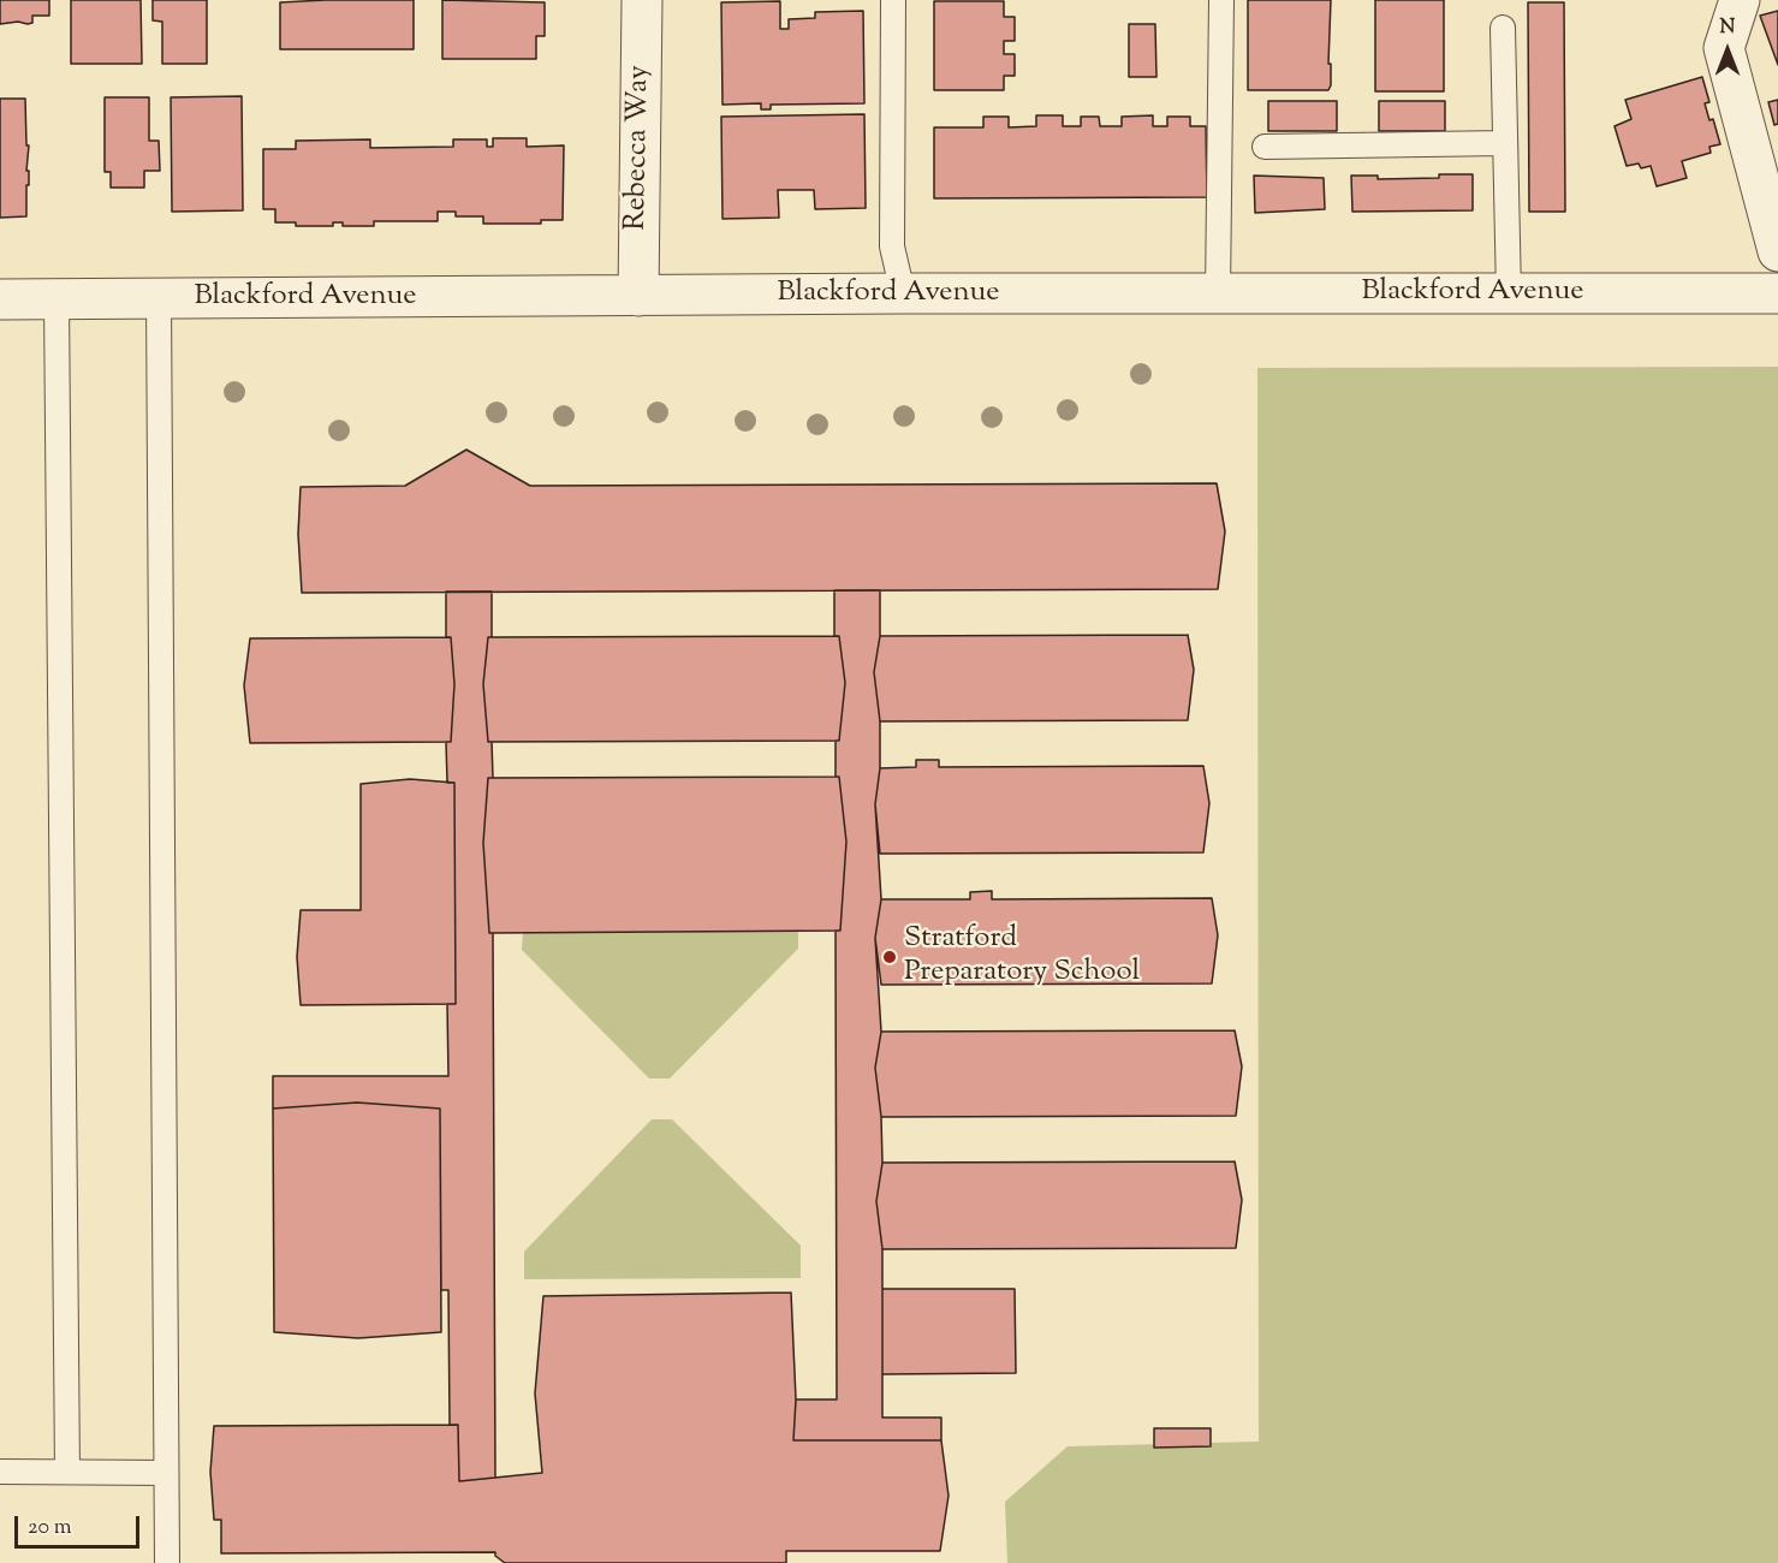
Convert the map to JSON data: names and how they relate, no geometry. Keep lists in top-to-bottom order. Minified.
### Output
{"streets":{"street":["Rebecca Way","Blackford Avenue"]},"crossings":[["Rebecca Way","Blackford Avenue"]],"places":["Stratford Preparatory School"],"scale_bar":"20 m","north":"top"}
